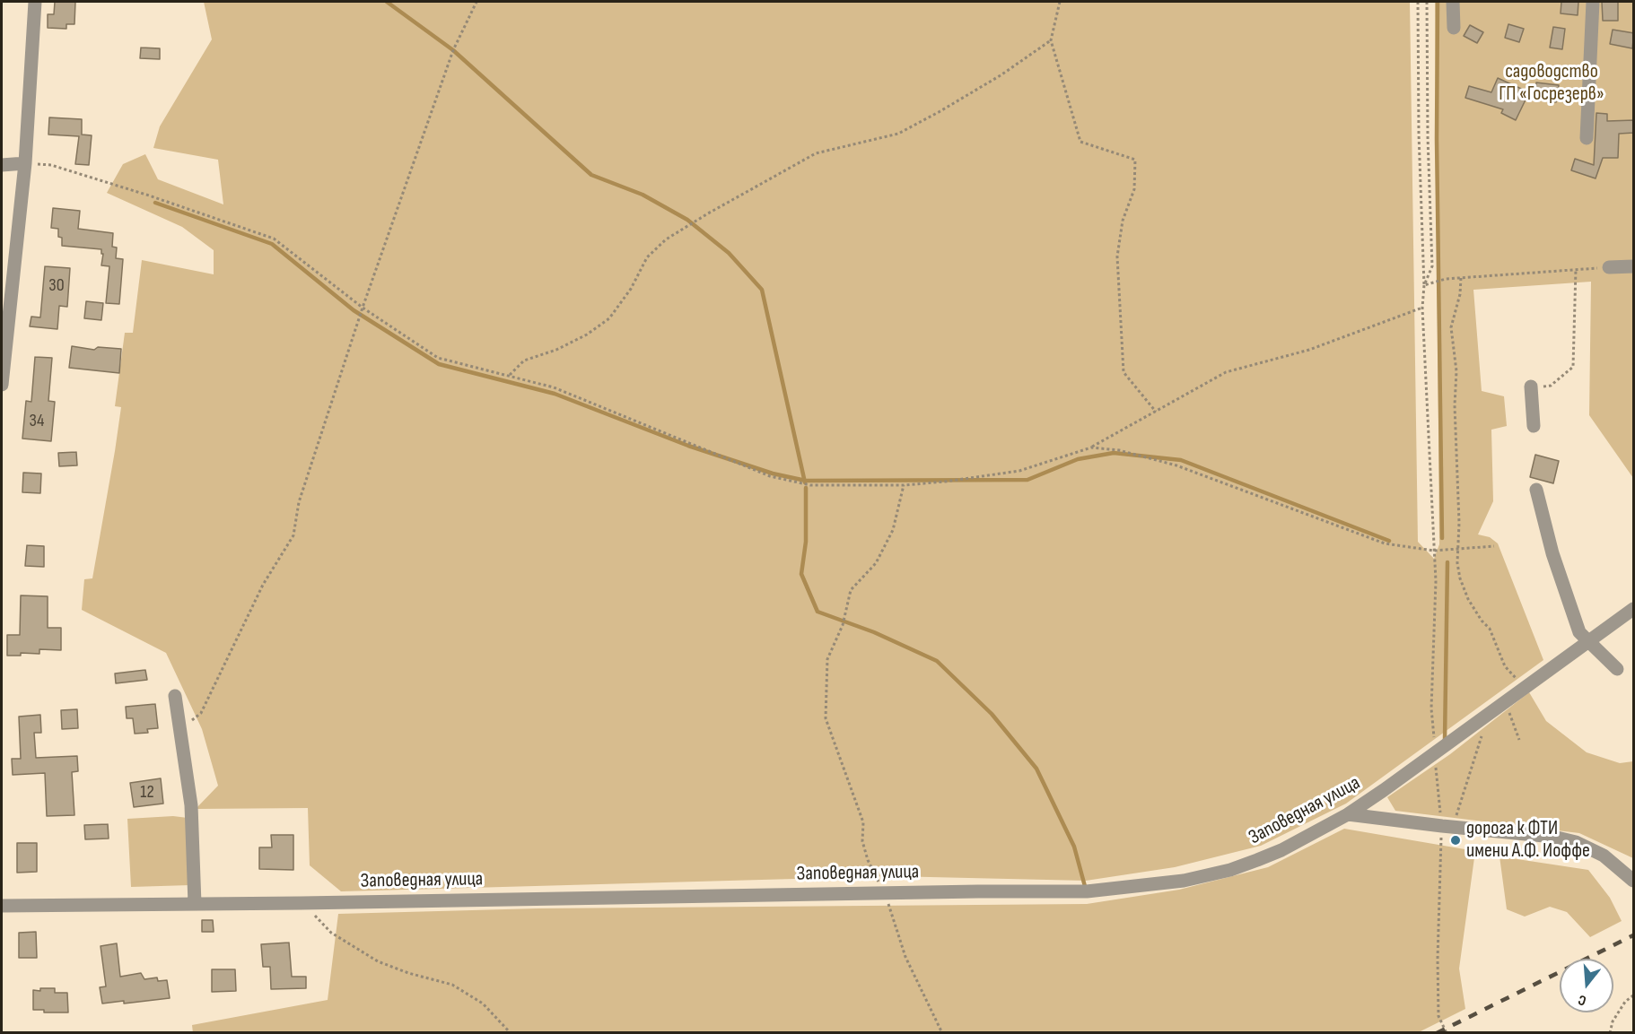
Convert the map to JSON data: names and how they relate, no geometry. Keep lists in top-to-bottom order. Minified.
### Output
{"streets":{"street":["Заповедная улица"]},"parks":["садоводство ГП «Госрезерв»"],"places":["дорога к ФТИ имени А.Ф. Иоффе"],"house_numbers":["30","34","12"],"north":"bottom"}
